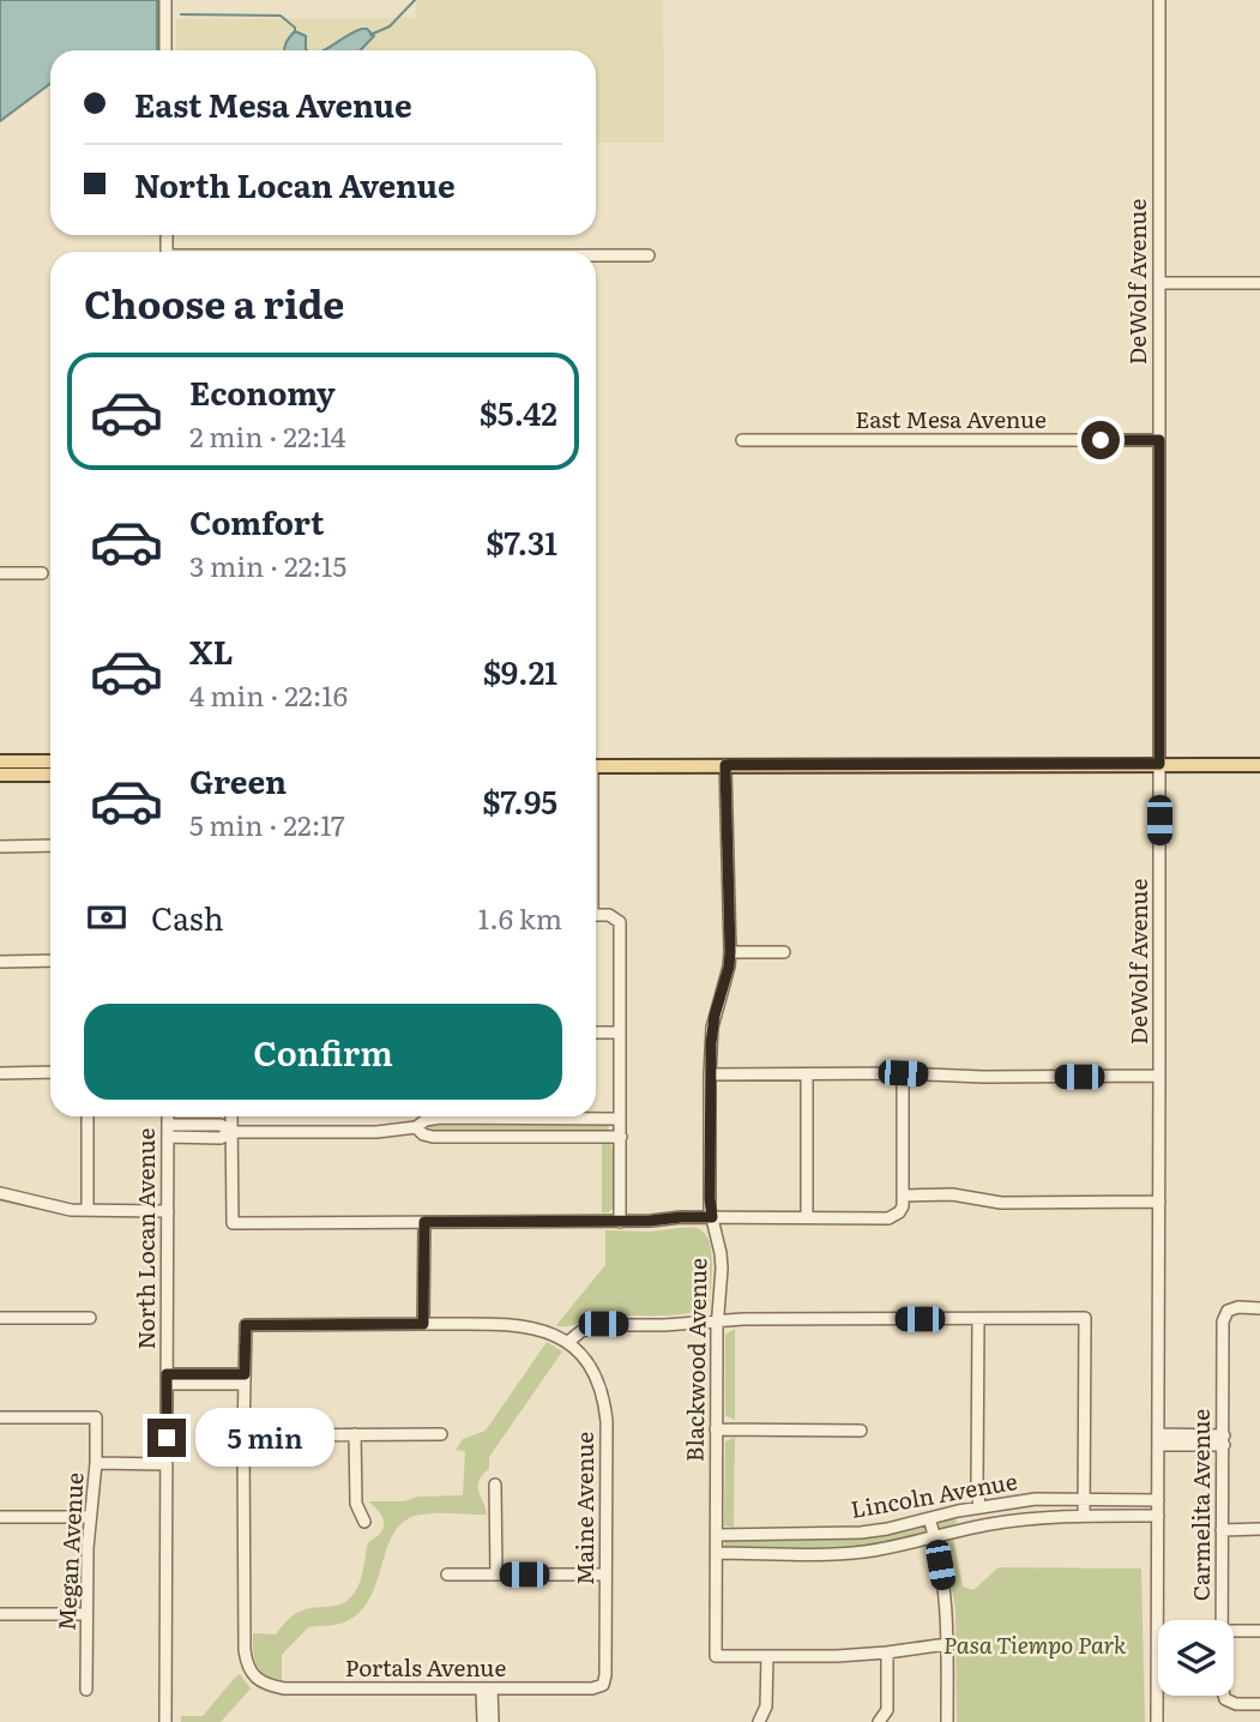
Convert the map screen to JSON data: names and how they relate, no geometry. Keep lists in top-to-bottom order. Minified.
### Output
{"streets":{"street":["DeWolf Avenue","East Mesa Avenue","North Locan Avenue","Blackwood Avenue","Lincoln Avenue","Carmelita Avenue","Maine Avenue","Megan Avenue","Portals Avenue"]},"crossings":[["DeWolf Avenue","East Mesa Avenue"],["DeWolf Avenue","Lincoln Avenue"],["Blackwood Avenue","Lincoln Avenue"],["Maine Avenue","Portals Avenue"]],"parks":["Pasa Tiempo Park"],"page":{"banner":["East Mesa Avenue","North Locan Avenue"],"heading":"Choose a ride","list":[{"name":"Economy","note":"2 min · 22:14","value":"$5.42"},{"name":"Comfort","note":"3 min · 22:15","value":"$7.31"},{"name":"XL","note":"4 min · 22:16","value":"$9.21"},{"name":"Green","note":"5 min · 22:17","value":"$7.95"}],"pay":["Cash","1.6 km"],"buttons":"Confirm","bubble":"5 min"}}
